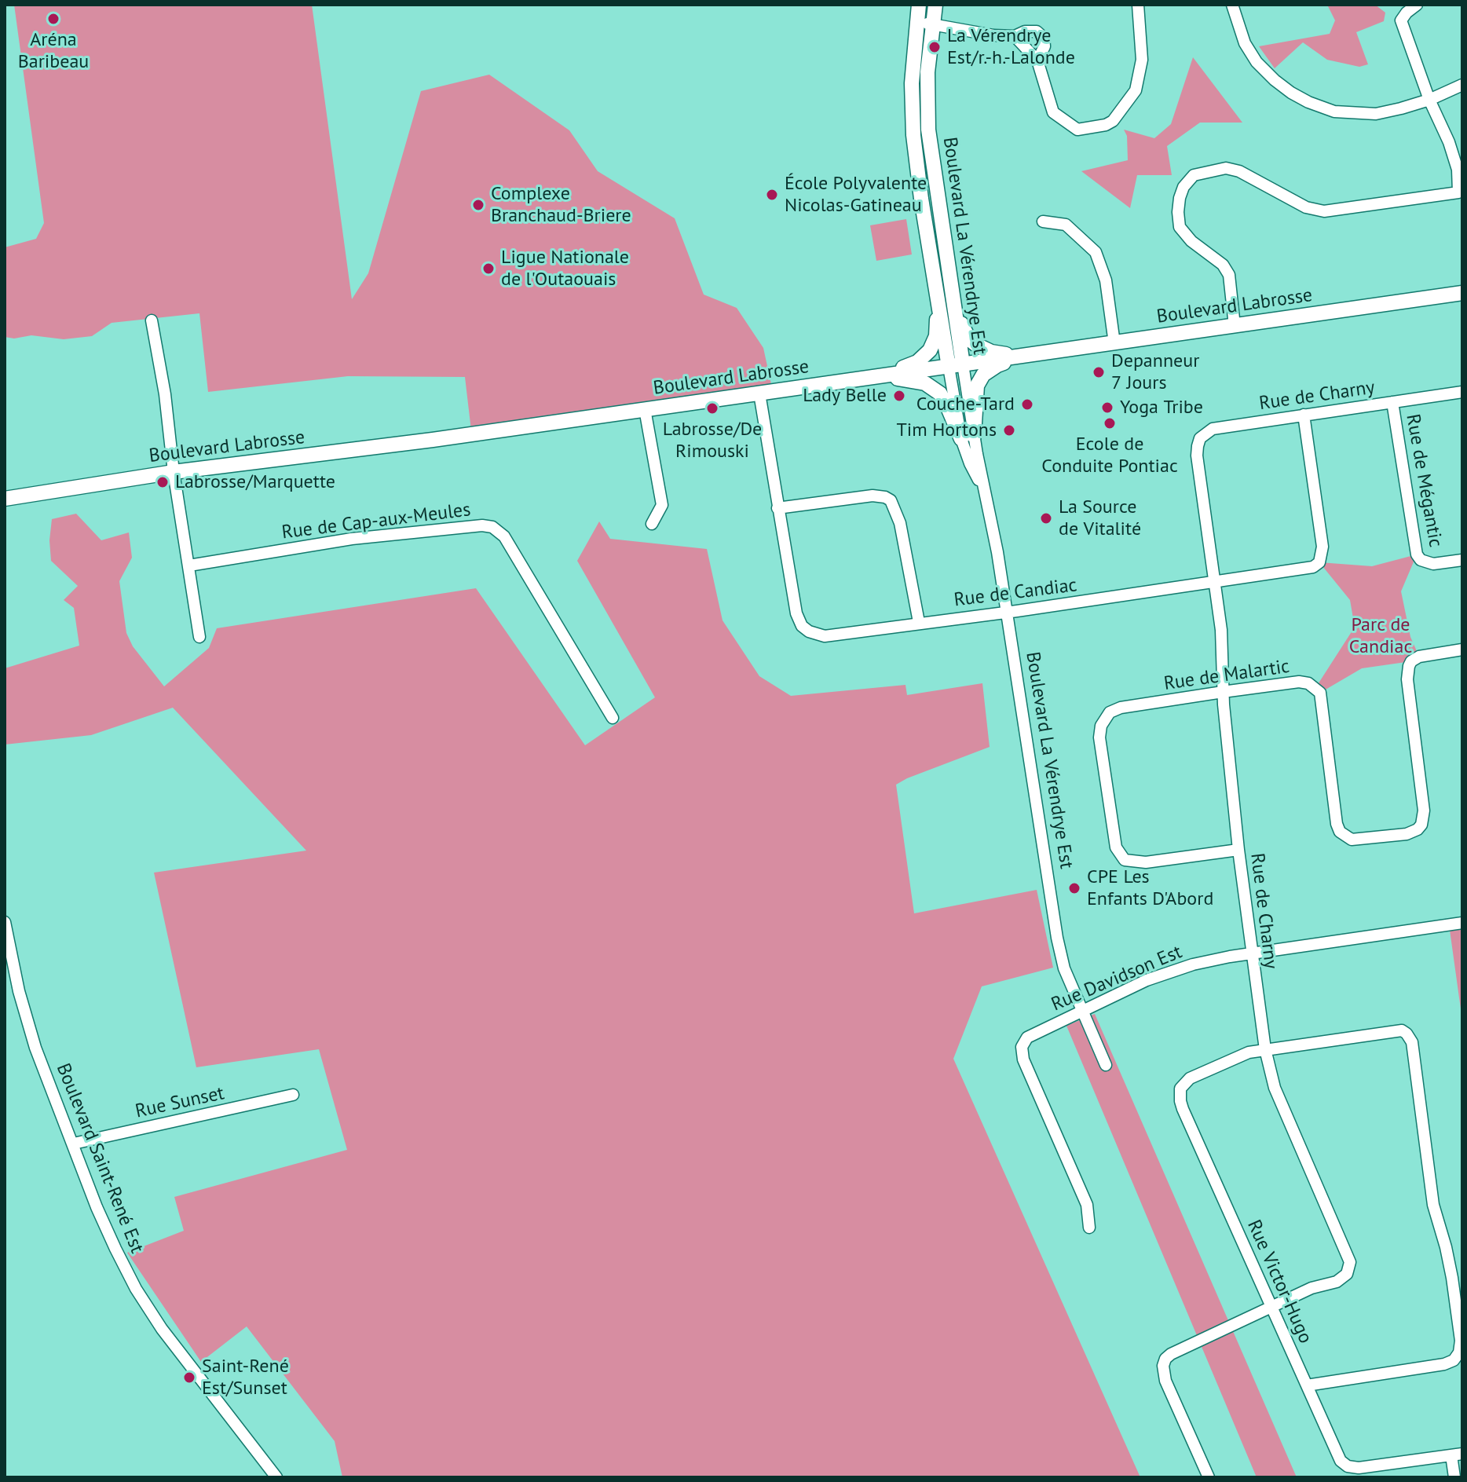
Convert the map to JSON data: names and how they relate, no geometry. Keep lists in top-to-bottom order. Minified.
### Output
{"streets":{"main road":["Boulevard La Vérendrye Est","Boulevard Labrosse"],"street":["Rue de Charny","Rue de Mégantic","Rue de Cap-aux-Meules","Rue de Candiac","Rue de Malartic","Rue Davidson Est","Rue Sunset","Boulevard Saint-René Est","Rue Victor-Hugo"]},"crossings":[["Boulevard La Vérendrye Est","Boulevard Labrosse"],["Boulevard La Vérendrye Est","Rue de Candiac"],["Boulevard La Vérendrye Est","Rue Davidson Est"],["Boulevard Labrosse","Rue de Candiac"],["Rue de Charny","Rue de Mégantic"],["Rue de Charny","Rue de Candiac"],["Rue de Charny","Rue de Malartic"],["Rue de Charny","Rue Davidson Est"],["Rue de Charny","Rue Victor-Hugo"],["Rue Sunset","Boulevard Saint-René Est"]],"parks":["Parc de Candiac"],"places":["Aréna Baribeau","La Vérendrye Est/r.-h.-Lalonde","École Polyvalente Nicolas-Gatineau","Complexe Branchaud-Briere","Ligue Nationale de l'Outaouais","Depanneur 7 Jours","Lady Belle","Couche-Tard","Yoga Tribe","Labrosse/De Rimouski","Ecole de Conduite Pontiac","Tim Hortons","Labrosse/Marquette","La Source de Vitalité","CPE Les Enfants D'Abord","Saint-René Est/Sunset"]}
